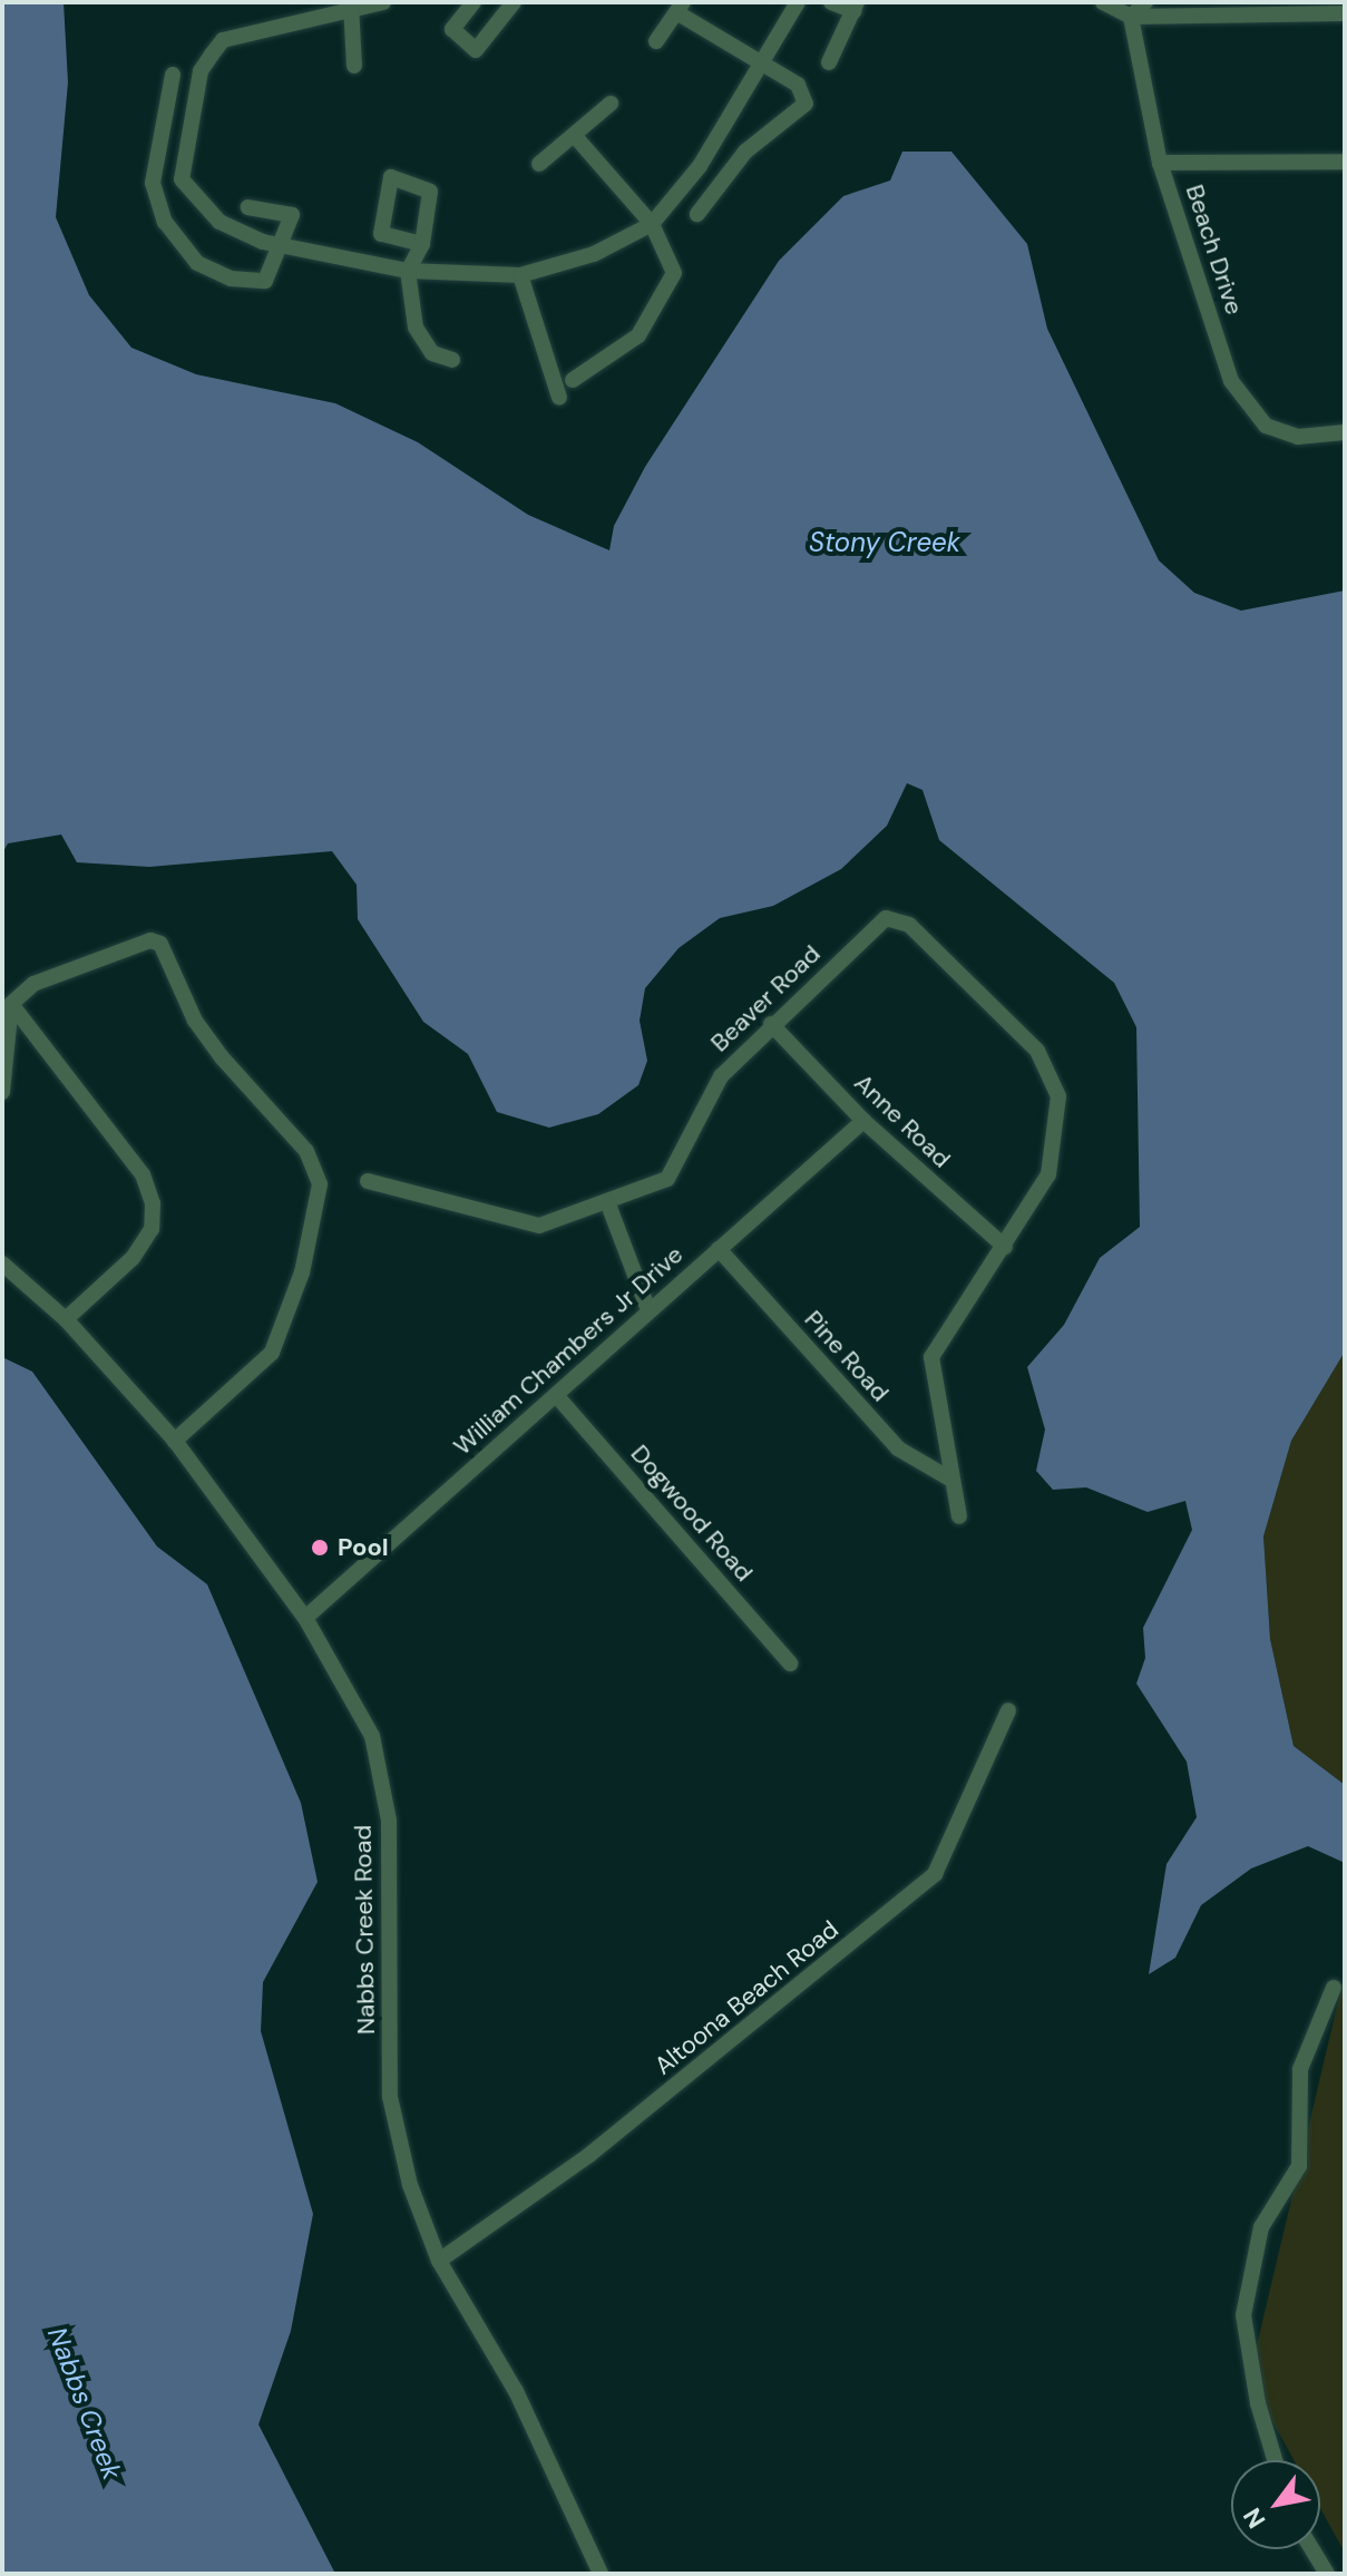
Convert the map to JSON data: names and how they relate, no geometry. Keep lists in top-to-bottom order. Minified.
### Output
{"streets":{"street":["Beach Drive","Beaver Road","Anne Road","William Chambers Jr Drive","Pine Road","Dogwood Road","Nabbs Creek Road","Altoona Beach Road"]},"crossings":[["Beaver Road","Anne Road"],["Anne Road","William Chambers Jr Drive"],["William Chambers Jr Drive","Pine Road"],["William Chambers Jr Drive","Dogwood Road"],["William Chambers Jr Drive","Nabbs Creek Road"],["Nabbs Creek Road","Altoona Beach Road"]],"water":["Stony Creek","Nabbs Creek"],"places":["Pool"],"north":"bottom left"}
